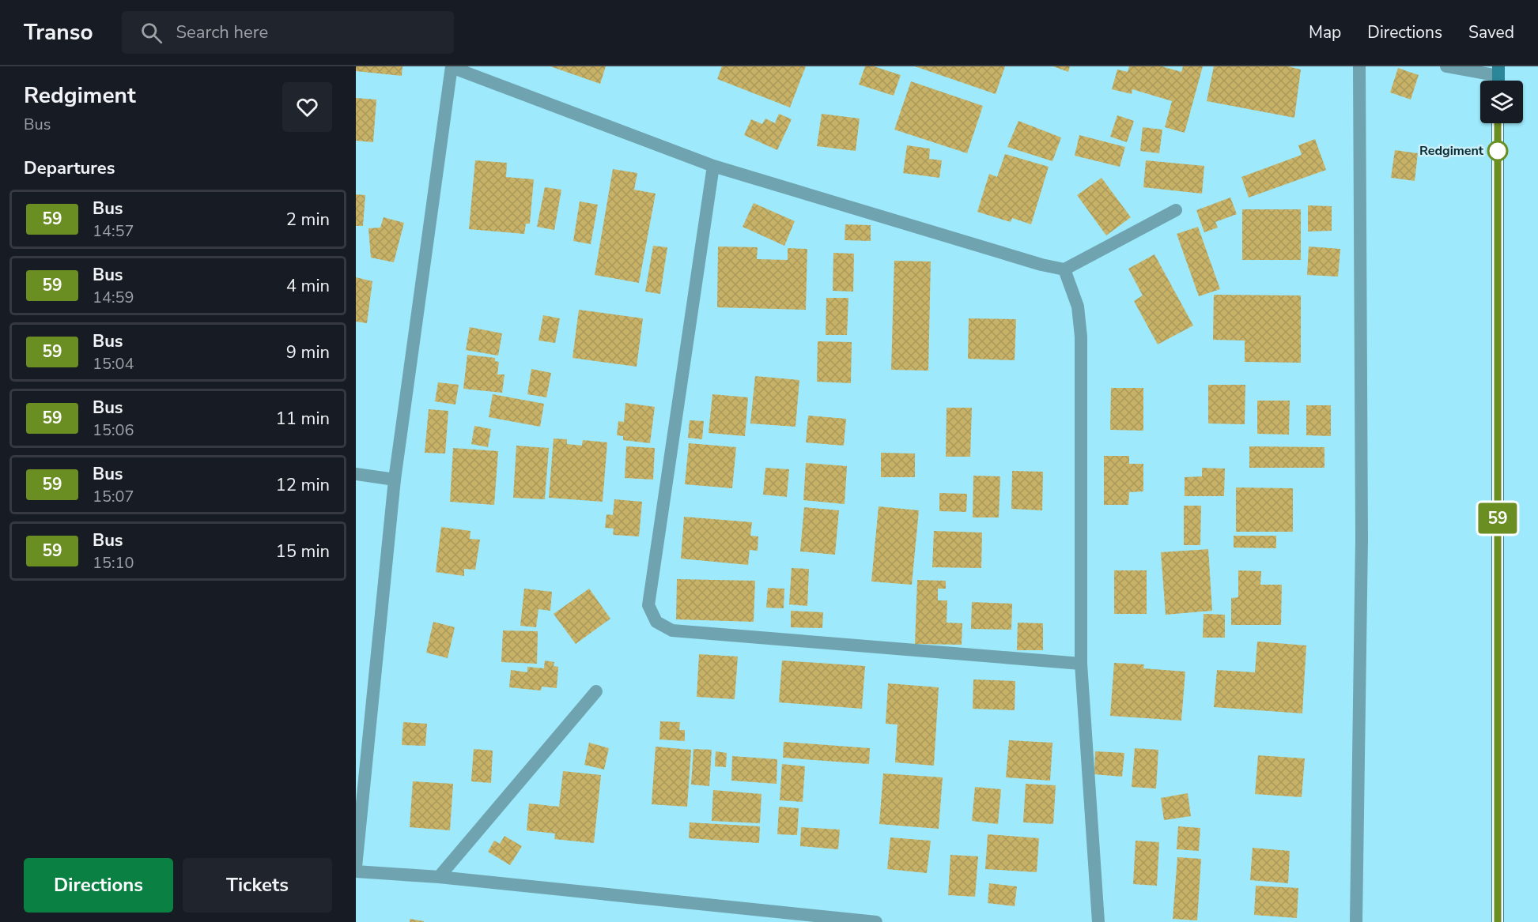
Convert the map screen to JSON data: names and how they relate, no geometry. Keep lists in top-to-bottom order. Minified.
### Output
{"places":["Redgiment"],"lines":["bus line 59"],"page":{"header":"Transo","search":"Search here","nav":["Map","Directions","Saved"],"heading":[["Redgiment","Bus"],"Departures"],"on_map":"59","list":[{"mark":"59","name":"Bus","note":"14:57","value":"2 min"},{"mark":"59","name":"Bus","note":"14:59","value":"4 min"},{"mark":"59","name":"Bus","note":"15:04","value":"9 min"},{"mark":"59","name":"Bus","note":"15:06","value":"11 min"},{"mark":"59","name":"Bus","note":"15:07","value":"12 min"},{"mark":"59","name":"Bus","note":"15:10","value":"15 min"}],"buttons":["Directions","Tickets"]}}
